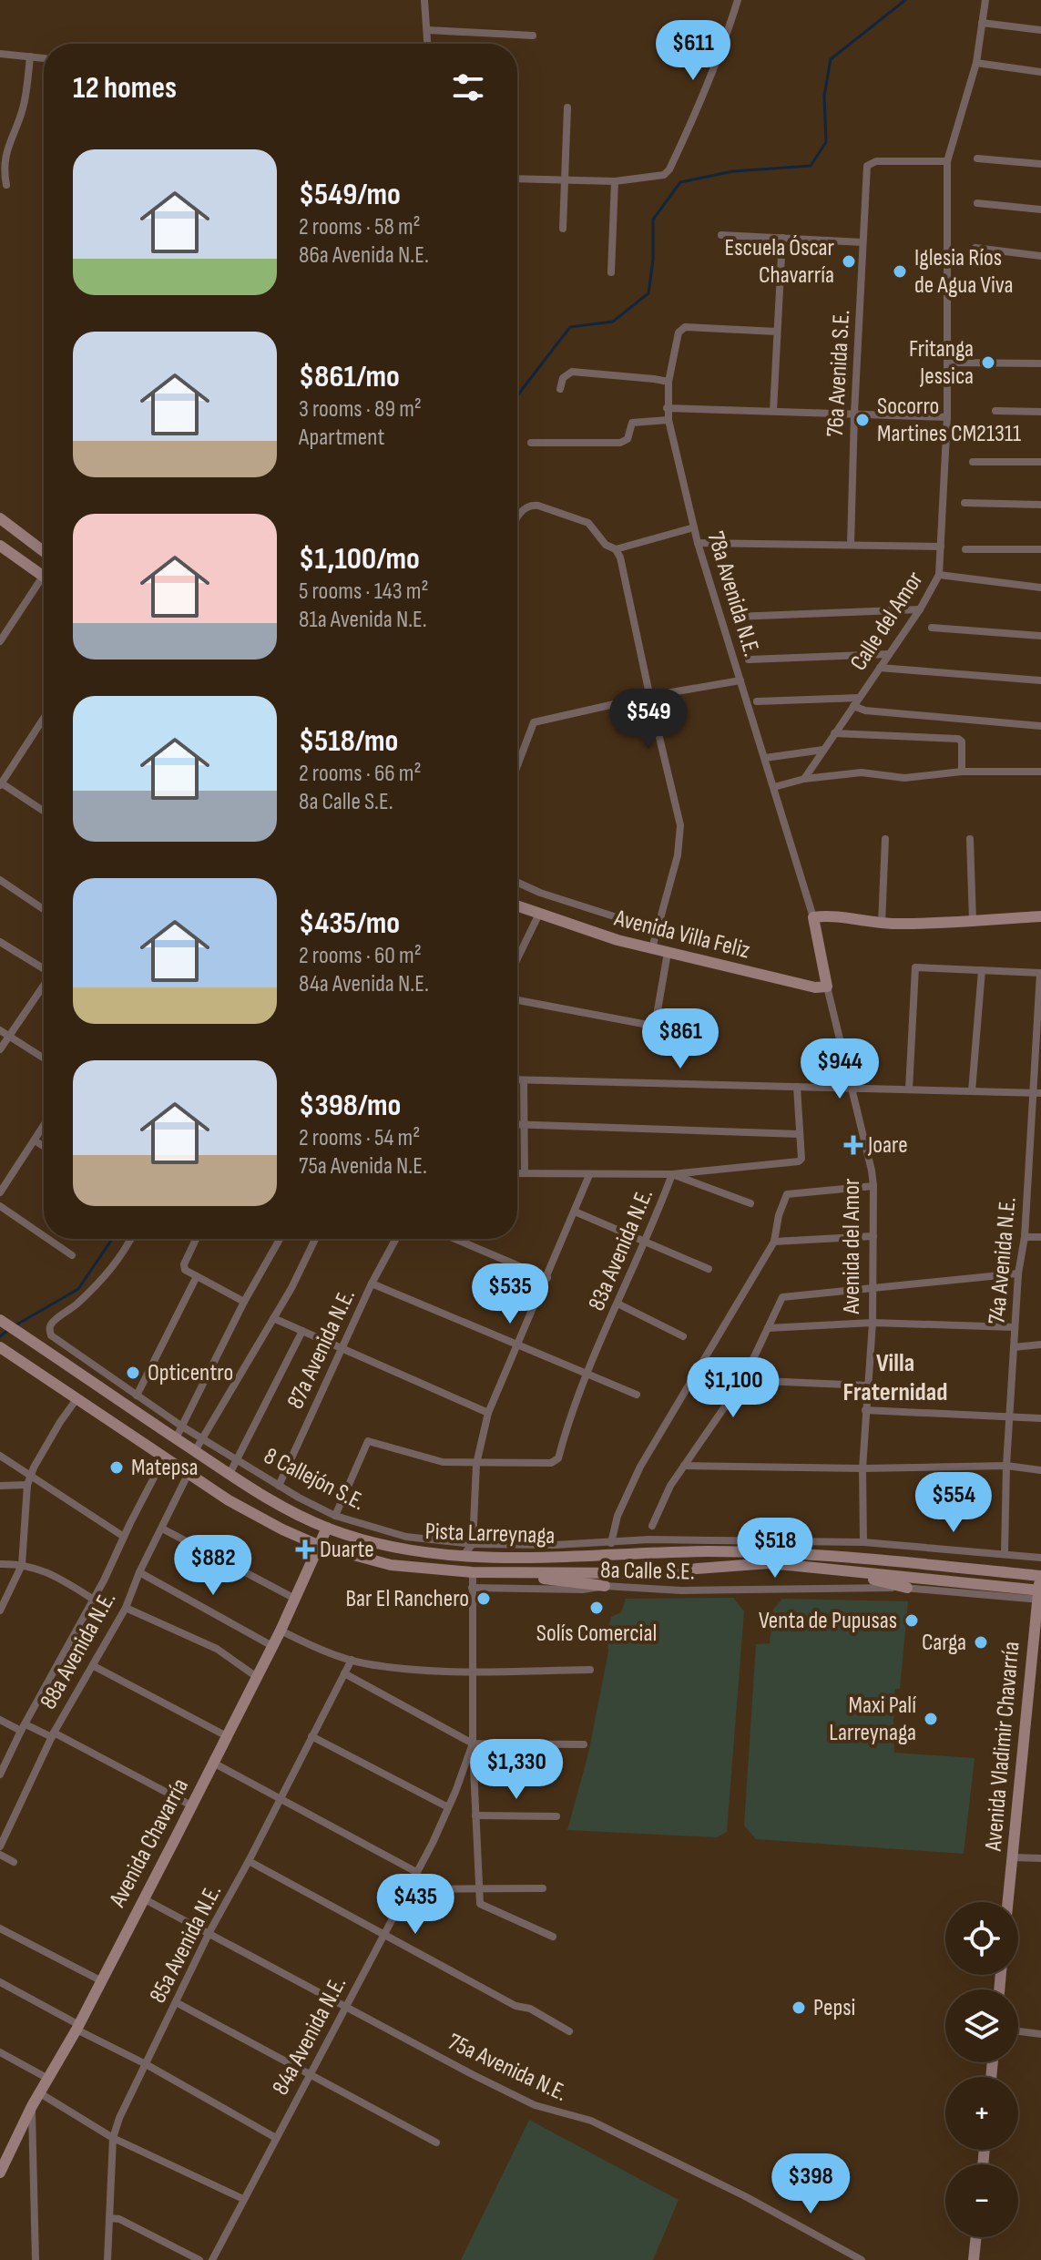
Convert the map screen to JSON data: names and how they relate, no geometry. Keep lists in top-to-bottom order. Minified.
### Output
{"streets":{"main road":["Avenida Villa Feliz","Avenida del Amor","Pista Larreynaga","Avenida Vladimir Chavarría","Avenida Chavarría"],"street":["76a Avenida S.E.","78a Avenida N.E.","Calle del Amor","83a Avenida N.E.","74a Avenida N.E.","87a Avenida N.E.","8 Callejón S.E.","8a Calle S.E.","88a Avenida N.E.","85a Avenida N.E.","84a Avenida N.E.","75a Avenida N.E."]},"crossings":[["76a Avenida S.E.","Calle del Amor"],["78a Avenida N.E.","Avenida del Amor"],["Avenida Villa Feliz","Avenida del Amor"],["Avenida del Amor","8 Callejón S.E."],["74a Avenida N.E.","8 Callejón S.E."],["87a Avenida N.E.","8 Callejón S.E."],["Pista Larreynaga","8a Calle S.E."],["Pista Larreynaga","88a Avenida N.E."],["Pista Larreynaga","Avenida Vladimir Chavarría"],["Pista Larreynaga","Avenida Chavarría"],["Pista Larreynaga","84a Avenida N.E."],["8a Calle S.E.","Avenida Vladimir Chavarría"],["8a Calle S.E.","84a Avenida N.E."],["Avenida Chavarría","75a Avenida N.E."],["85a Avenida N.E.","75a Avenida N.E."],["84a Avenida N.E.","75a Avenida N.E."]],"districts":["Villa Fraternidad"],"places":{"other":["Escuela Óscar Chavarría","Iglesia Ríos de Agua Viva","Fritanga Jessica","Socorro Martines CM21311","Opticentro","Matepsa","Bar El Ranchero","Solís Comercial","Venta de Pupusas","Carga","Maxi Palí Larreynaga","Pepsi"],"health":["Joare","Duarte"]},"page":{"price":["$611","$549","$861","$944","$535","$1,100","$554","$518","$882","$1,330","$435","$398"],"heading":"12 homes","list":[{"name":"$549/mo","note":"2 rooms · 58 m² · 86a Avenida N.E."},{"name":"$861/mo","note":"3 rooms · 89 m² · Apartment"},{"name":"$1,100/mo","note":"5 rooms · 143 m² · 81a Avenida N.E."},{"name":"$518/mo","note":"2 rooms · 66 m² · 8a Calle S.E."},{"name":"$435/mo","note":"2 rooms · 60 m² · 84a Avenida N.E."},{"name":"$398/mo","note":"2 rooms · 54 m² · 75a Avenida N.E."}],"map_buttons":["+","−"]}}
